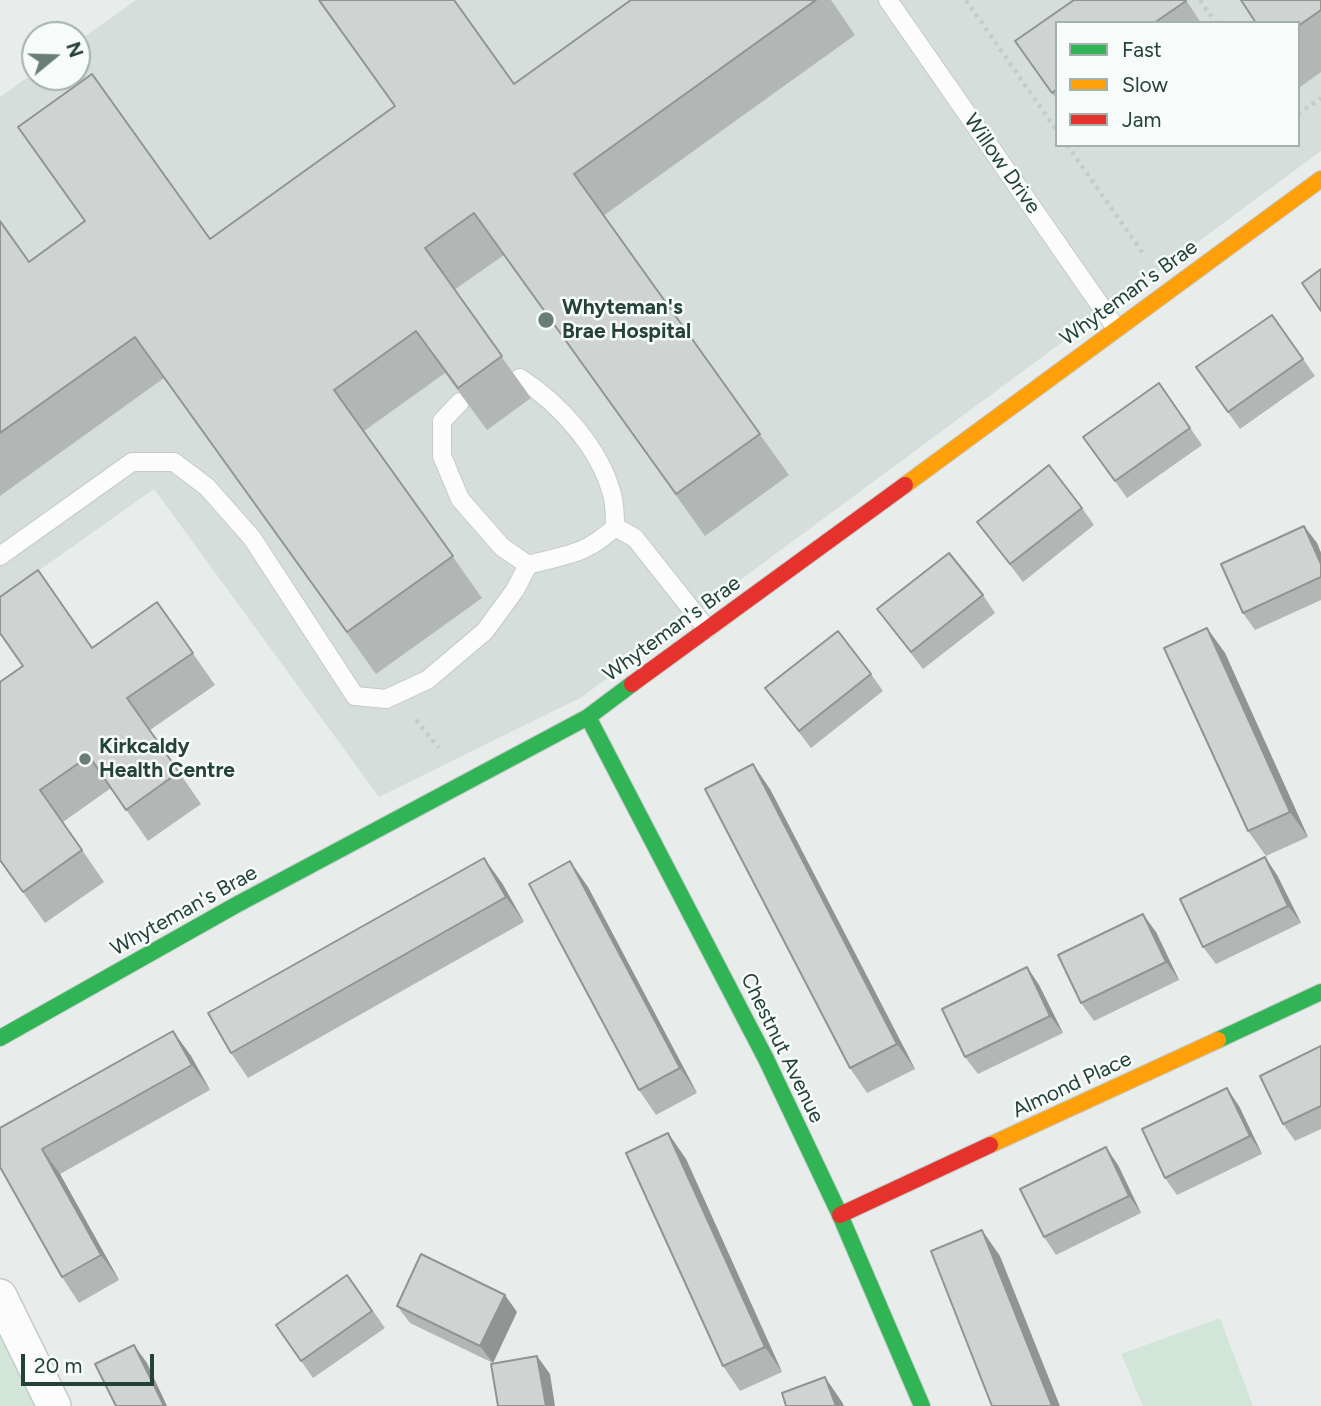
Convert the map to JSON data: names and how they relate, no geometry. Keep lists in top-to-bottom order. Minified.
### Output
{"streets":{"street":["Whyteman's Brae","Chestnut Avenue","Almond Place"],"lane":["Willow Drive"]},"crossings":[["Willow Drive","Whyteman's Brae"],["Whyteman's Brae","Chestnut Avenue"],["Chestnut Avenue","Almond Place"]],"places":["Whyteman's Brae Hospital","Kirkcaldy Health Centre"],"legend":["Fast","Slow","Jam"],"scale_bar":"20 m","north":"right"}
